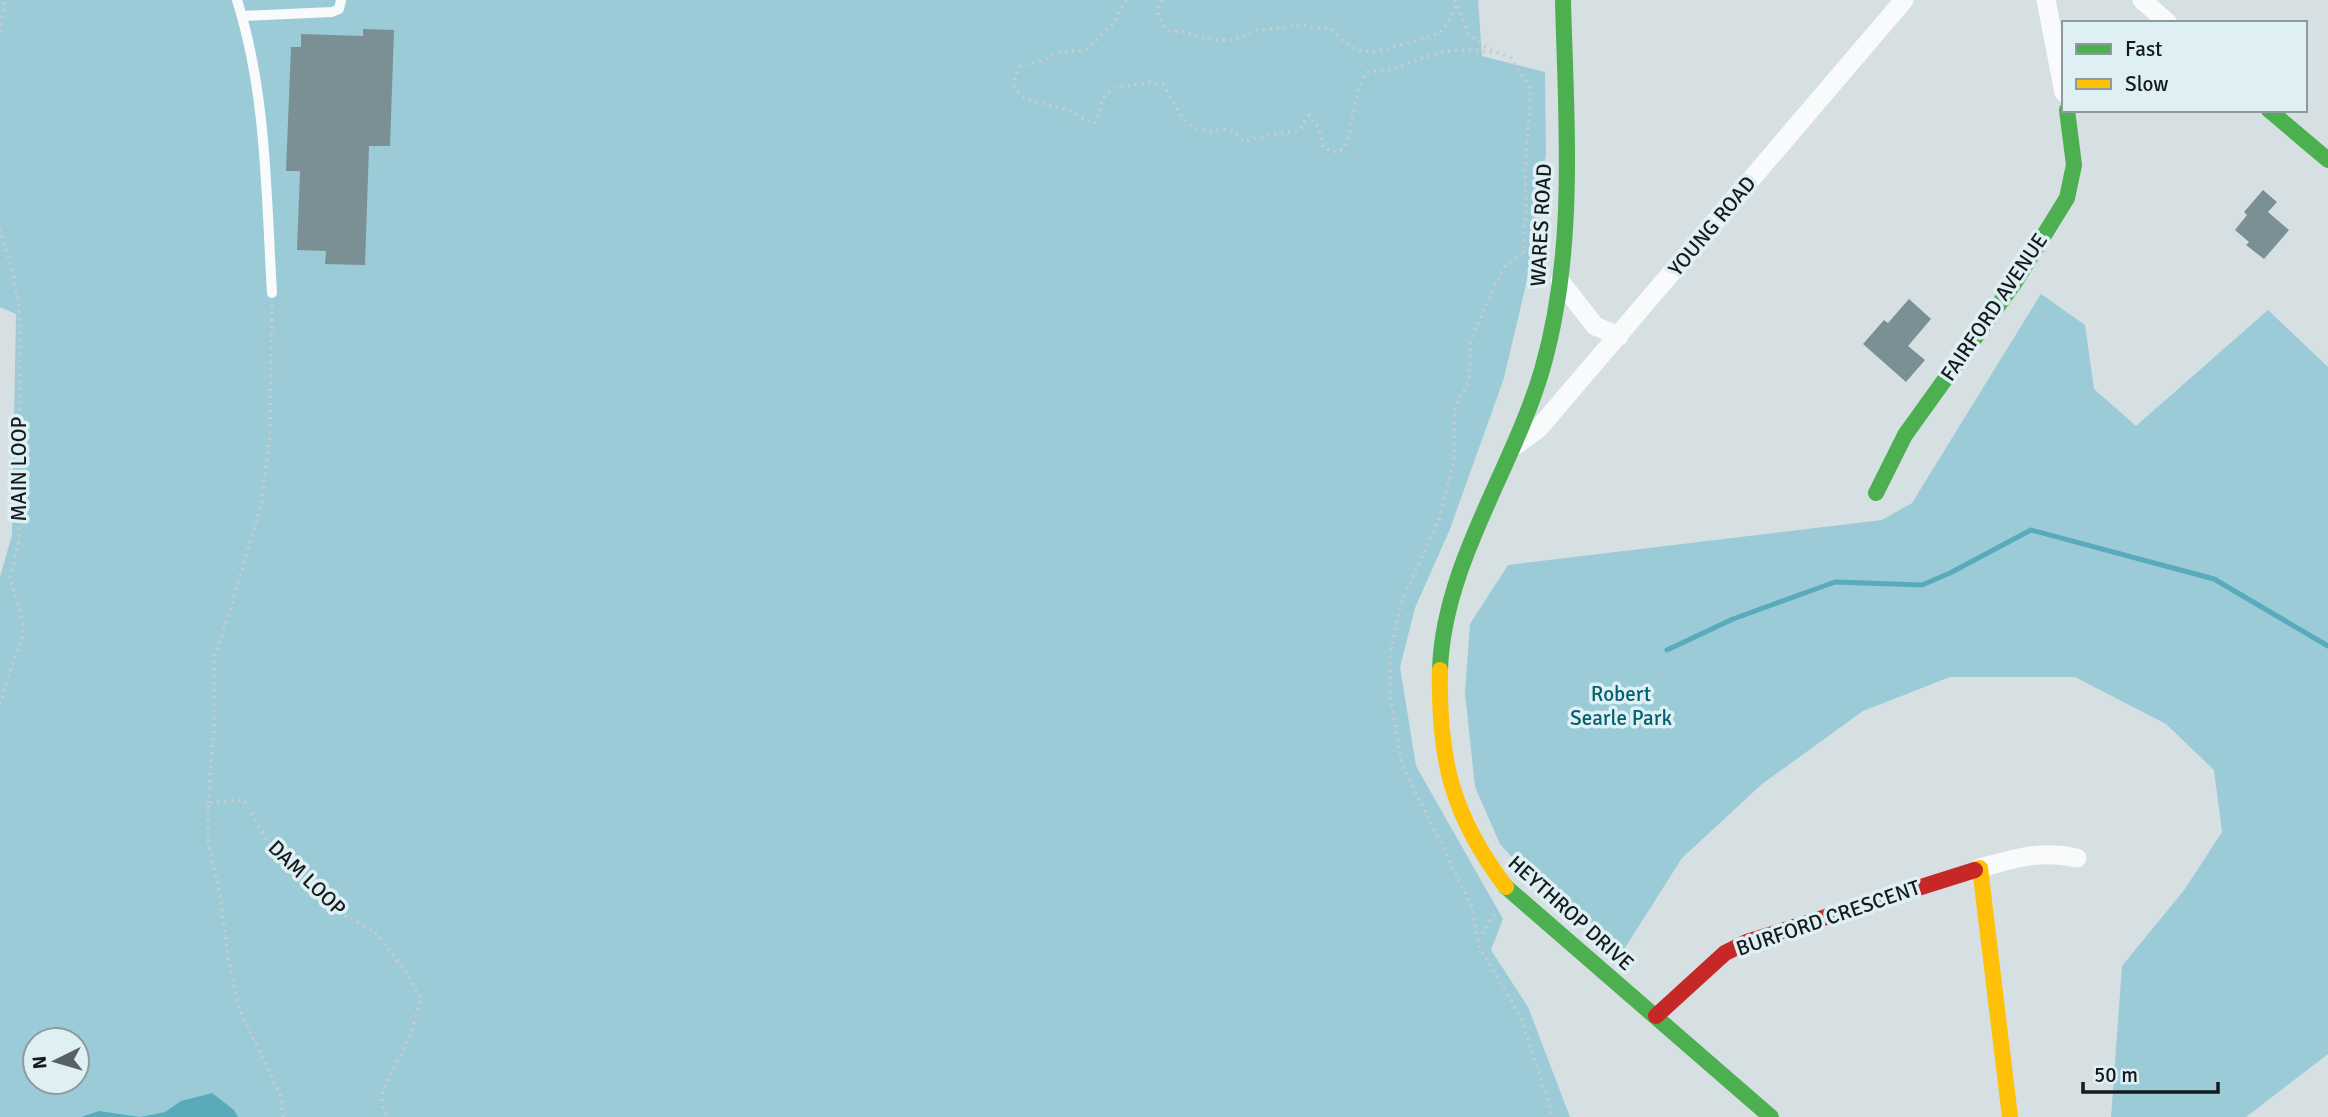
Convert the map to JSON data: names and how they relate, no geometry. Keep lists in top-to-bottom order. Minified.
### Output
{"streets":{"street":["WARES ROAD","YOUNG ROAD","FAIRFORD AVENUE","HEYTHROP DRIVE","BURFORD CRESCENT"],"path":["MAIN LOOP","DAM LOOP"]},"crossings":[["WARES ROAD","YOUNG ROAD"],["WARES ROAD","HEYTHROP DRIVE"],["YOUNG ROAD","HEYTHROP DRIVE"],["HEYTHROP DRIVE","BURFORD CRESCENT"]],"parks":["Robert Searle Park"],"legend":["Fast","Slow"],"scale_bar":"50 m","north":"left"}
